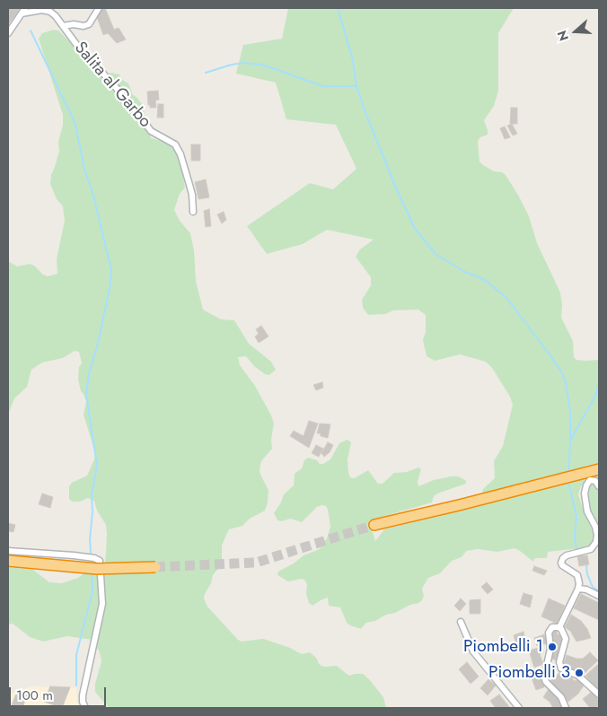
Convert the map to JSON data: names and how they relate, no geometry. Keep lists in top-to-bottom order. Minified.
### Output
{"streets":{"street":["Salita al Garbo"]},"places":["Piombelli 1","Piombelli 3"],"scale_bar":"100 m","north":"left"}
